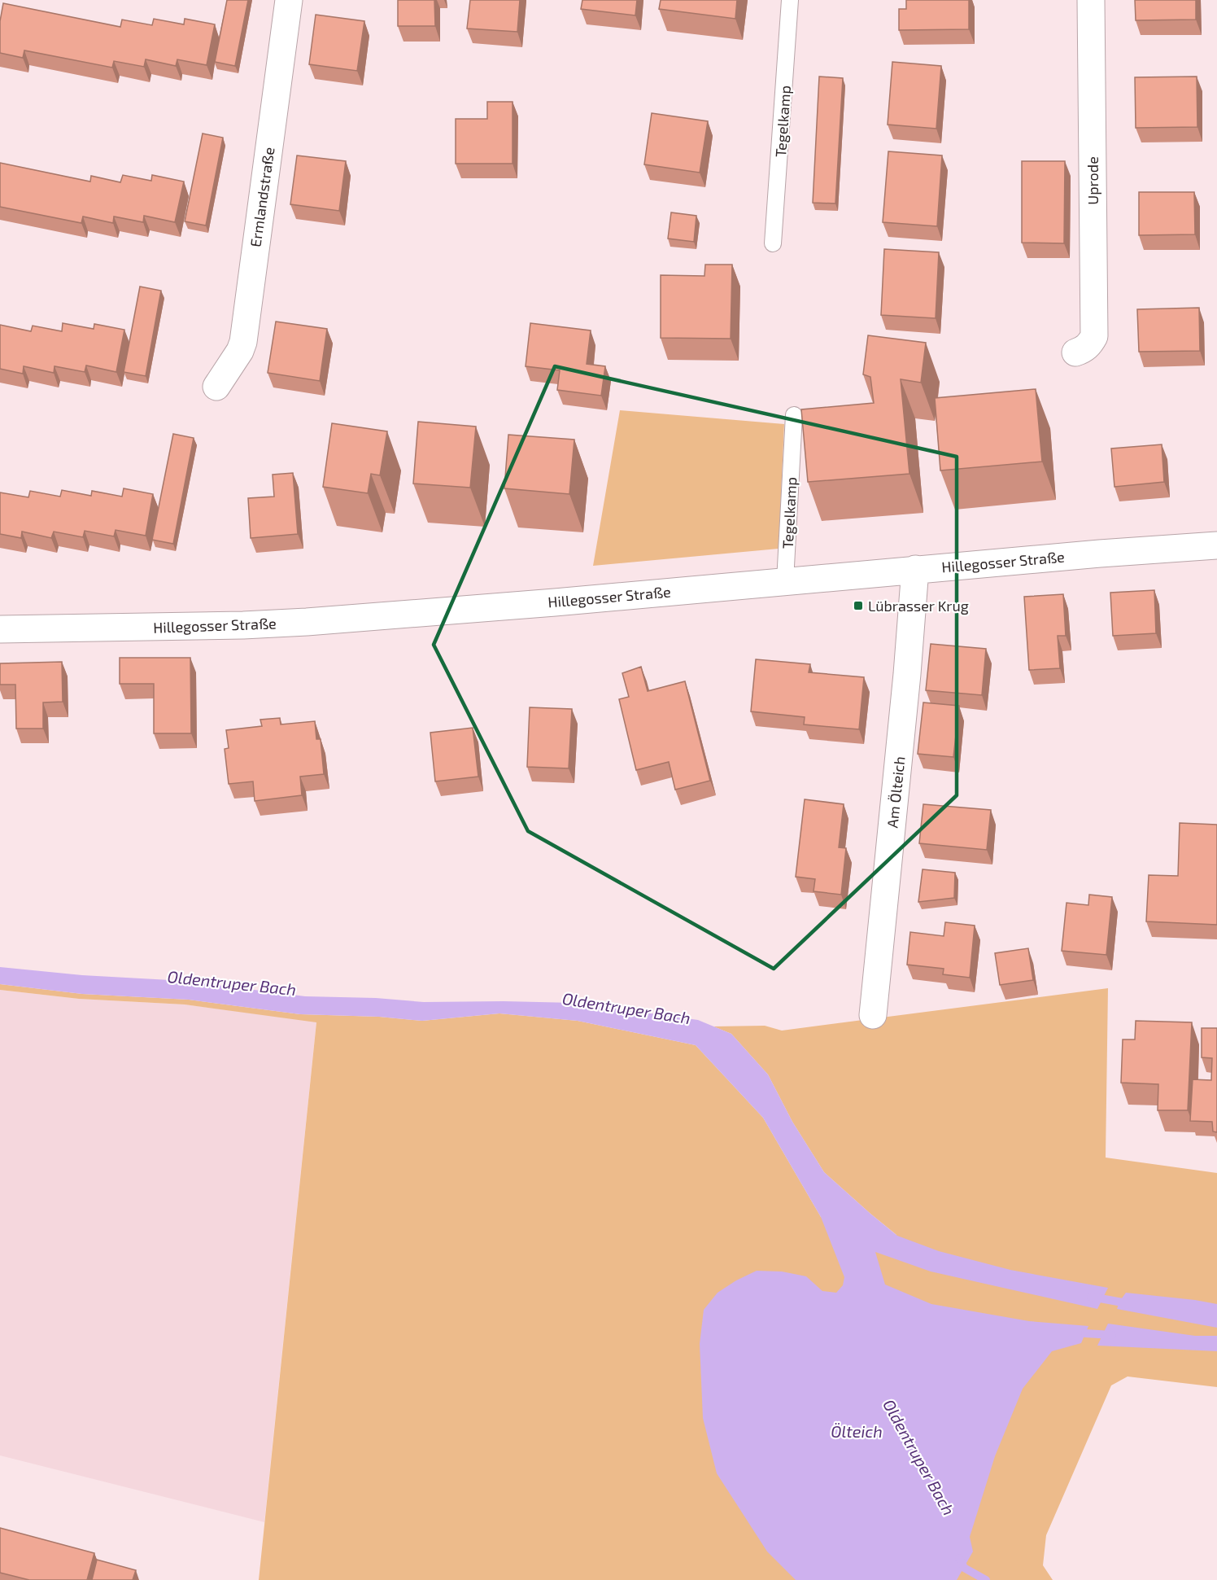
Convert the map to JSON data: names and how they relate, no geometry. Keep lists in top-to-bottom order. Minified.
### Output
{"streets":{"street":["Uprode","Ermlandstraße","Hillegosser Straße","Am Ölteich"],"lane":["Tegelkamp"]},"crossings":[["Tegelkamp","Hillegosser Straße"],["Hillegosser Straße","Am Ölteich"]],"water":["Oldentruper Bach","Ölteich"],"places":{"transit":["Lübrasser Krug"]}}
